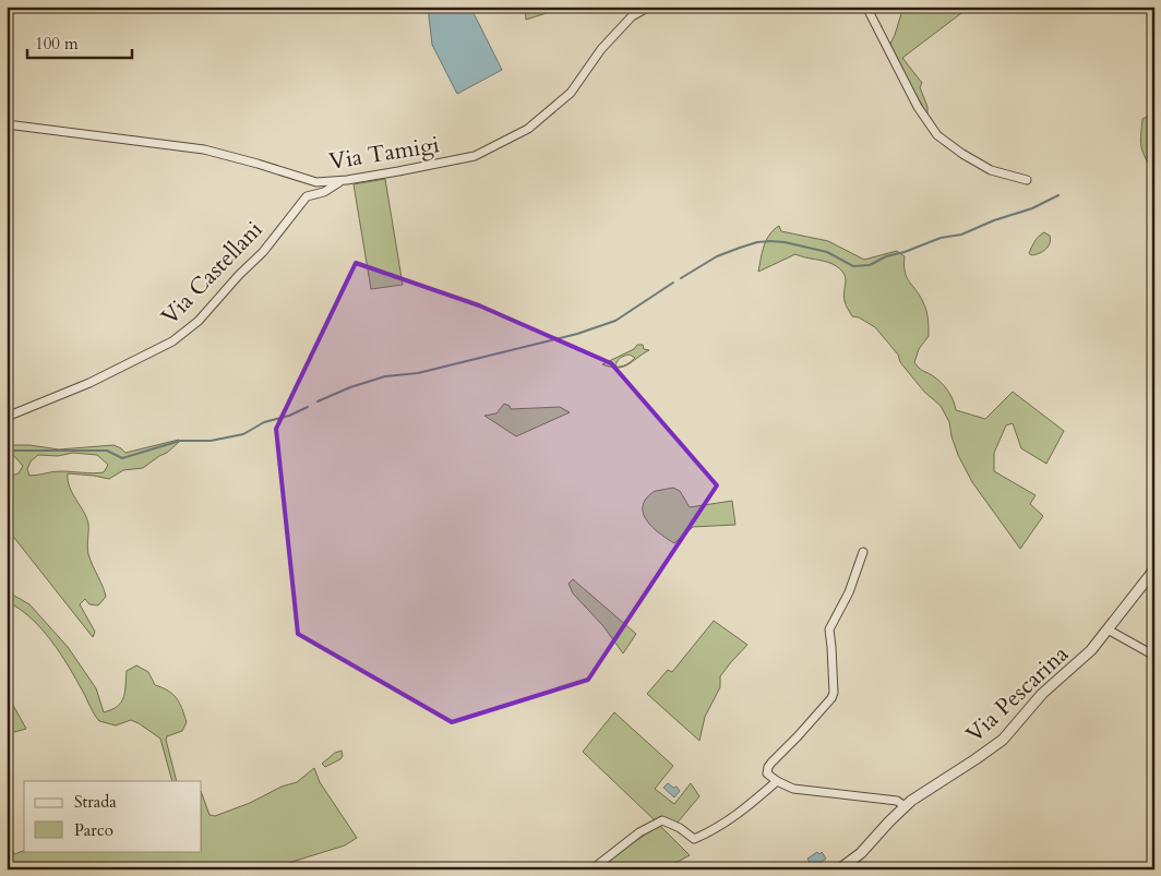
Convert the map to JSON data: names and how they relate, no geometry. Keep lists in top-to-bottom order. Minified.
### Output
{"streets":{"street":["Via Tamigi","Via Castellani","Via Pescarina"]},"crossings":[["Via Tamigi","Via Castellani"]],"legend":["Strada","Parco"],"scale_bar":"100 m"}
